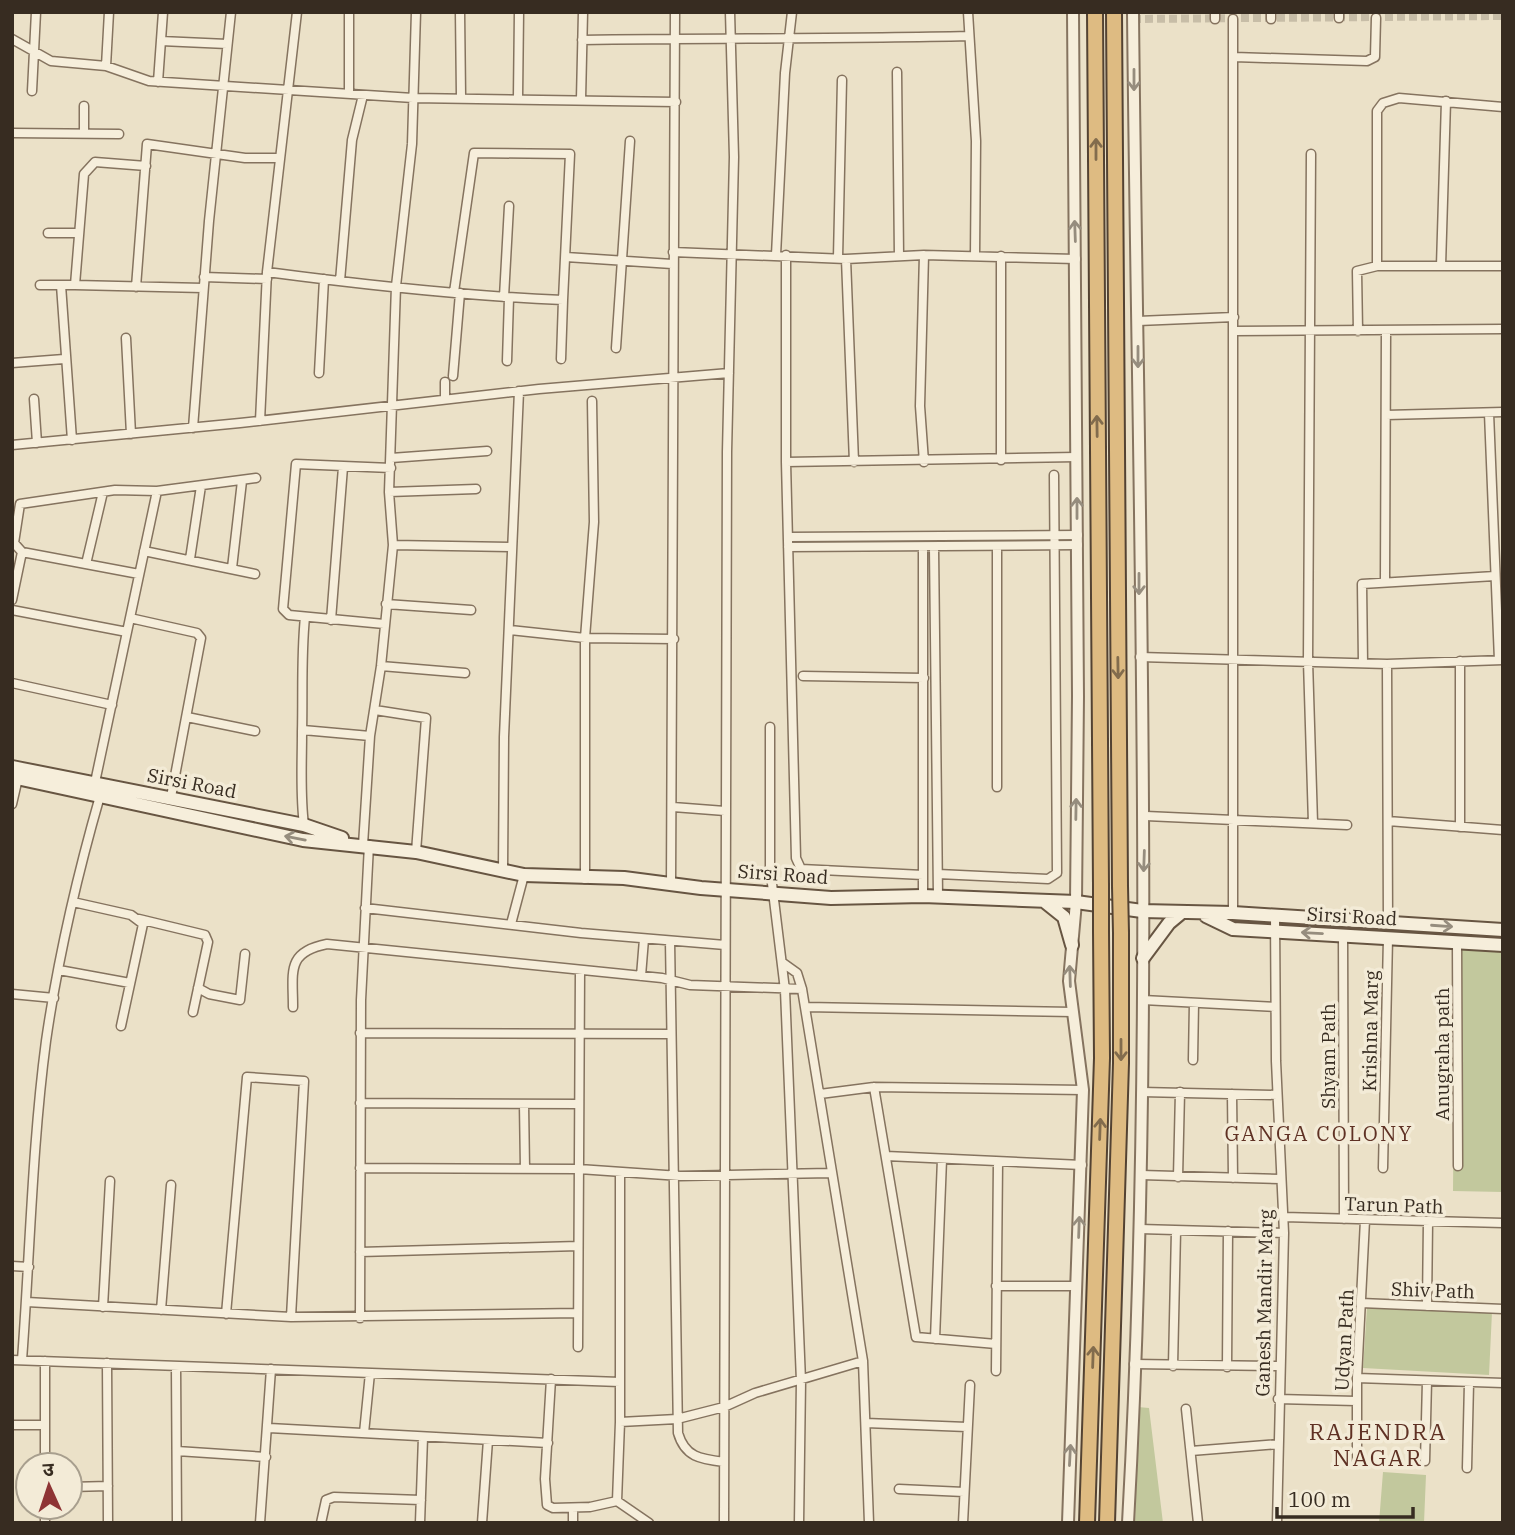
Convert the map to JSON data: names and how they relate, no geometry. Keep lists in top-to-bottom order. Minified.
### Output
{"streets":{"main road":["Sirsi Road"],"street":["Krishna Marg","Anugraha path","Shyam Path","Tarun Path","Shiv Path","Ganesh Mandir Marg","Udyan Path"]},"crossings":[["Sirsi Road","Krishna Marg"],["Sirsi Road","Anugraha path"],["Sirsi Road","Shyam Path"],["Sirsi Road","Ganesh Mandir Marg"],["Shyam Path","Tarun Path"],["Tarun Path","Ganesh Mandir Marg"],["Tarun Path","Udyan Path"],["Shiv Path","Udyan Path"]],"districts":["GANGA COLONY","RAJENDRA NAGAR"],"scale_bar":"100 m","north":"top"}
